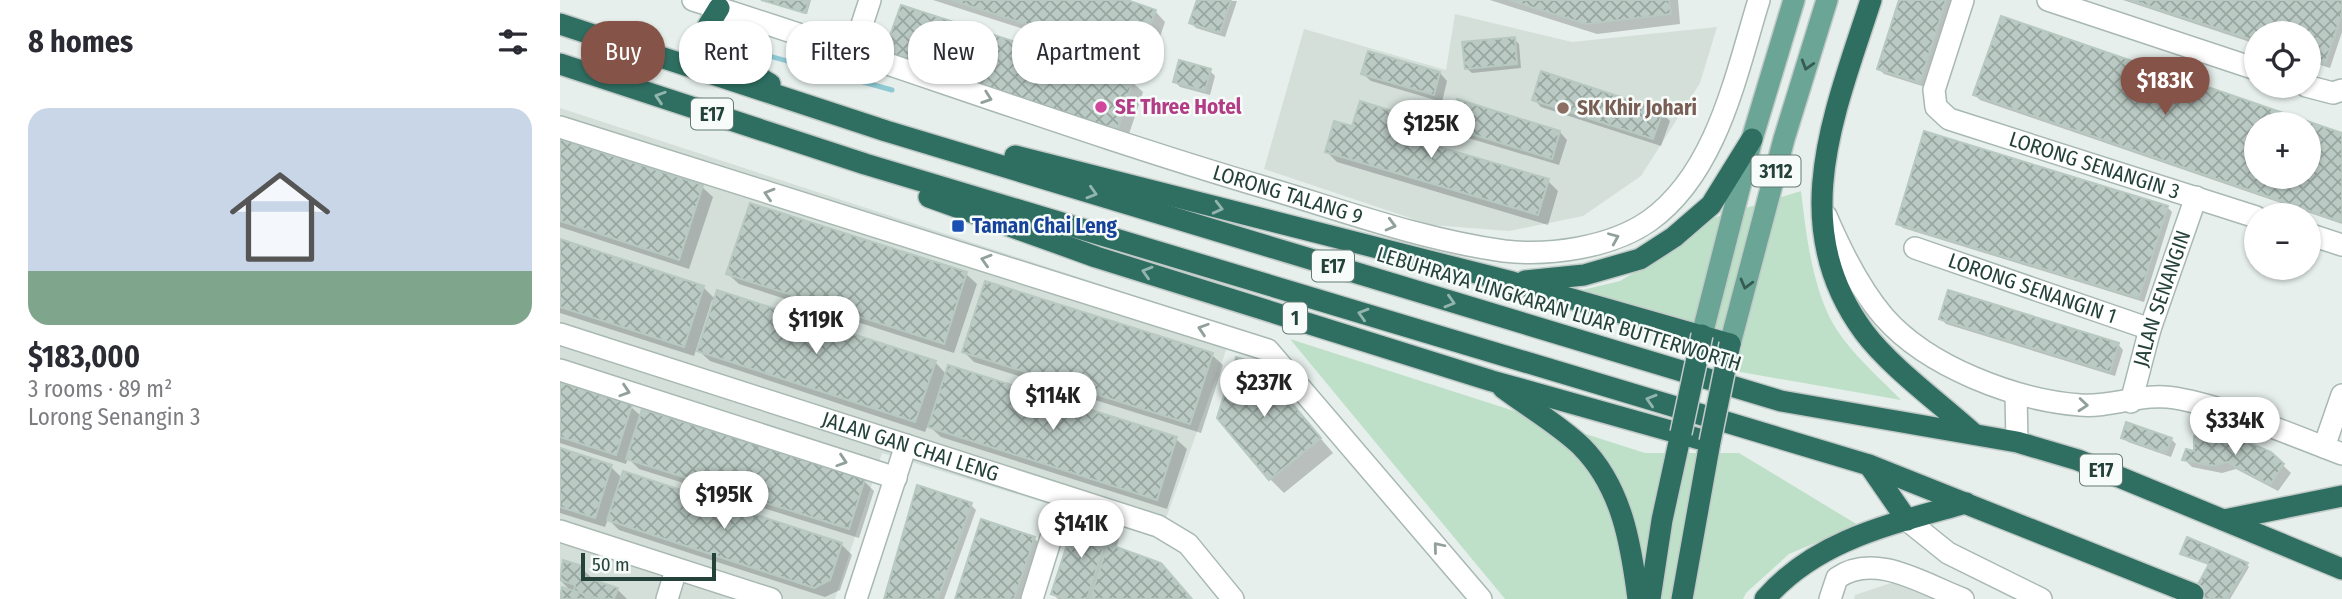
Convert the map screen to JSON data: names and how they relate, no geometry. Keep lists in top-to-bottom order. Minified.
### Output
{"streets":{"highway":["E17","LEBUHRAYA LINGKARAN LUAR BUTTERWORTH","1"],"main road":["3112"],"street":["LORONG SENANGIN 3","LORONG TALANG 9","LORONG SENANGIN 1","JALAN SENANGIN","JALAN GAN CHAI LENG"]},"crossings":[["E17","1"],["LORONG SENANGIN 3","JALAN SENANGIN"],["LORONG SENANGIN 1","JALAN SENANGIN"]],"one_way":["LORONG TALANG 9"],"places":{"other":["SE Three Hotel","SK Khir Johari"],"transit":["Taman Chai Leng"]},"scale_bar":"50 m","page":{"heading":"8 homes","map_buttons":["+","−"],"chip":["Buy","Rent","Filters","New","Apartment"],"price":["$183K","$125K","$119K","$237K","$114K","$334K","$195K","$141K"],"list":[{"name":"$183,000","note":"3 rooms · 89 m² · Lorong Senangin 3"}],"scale":"50 m"}}
